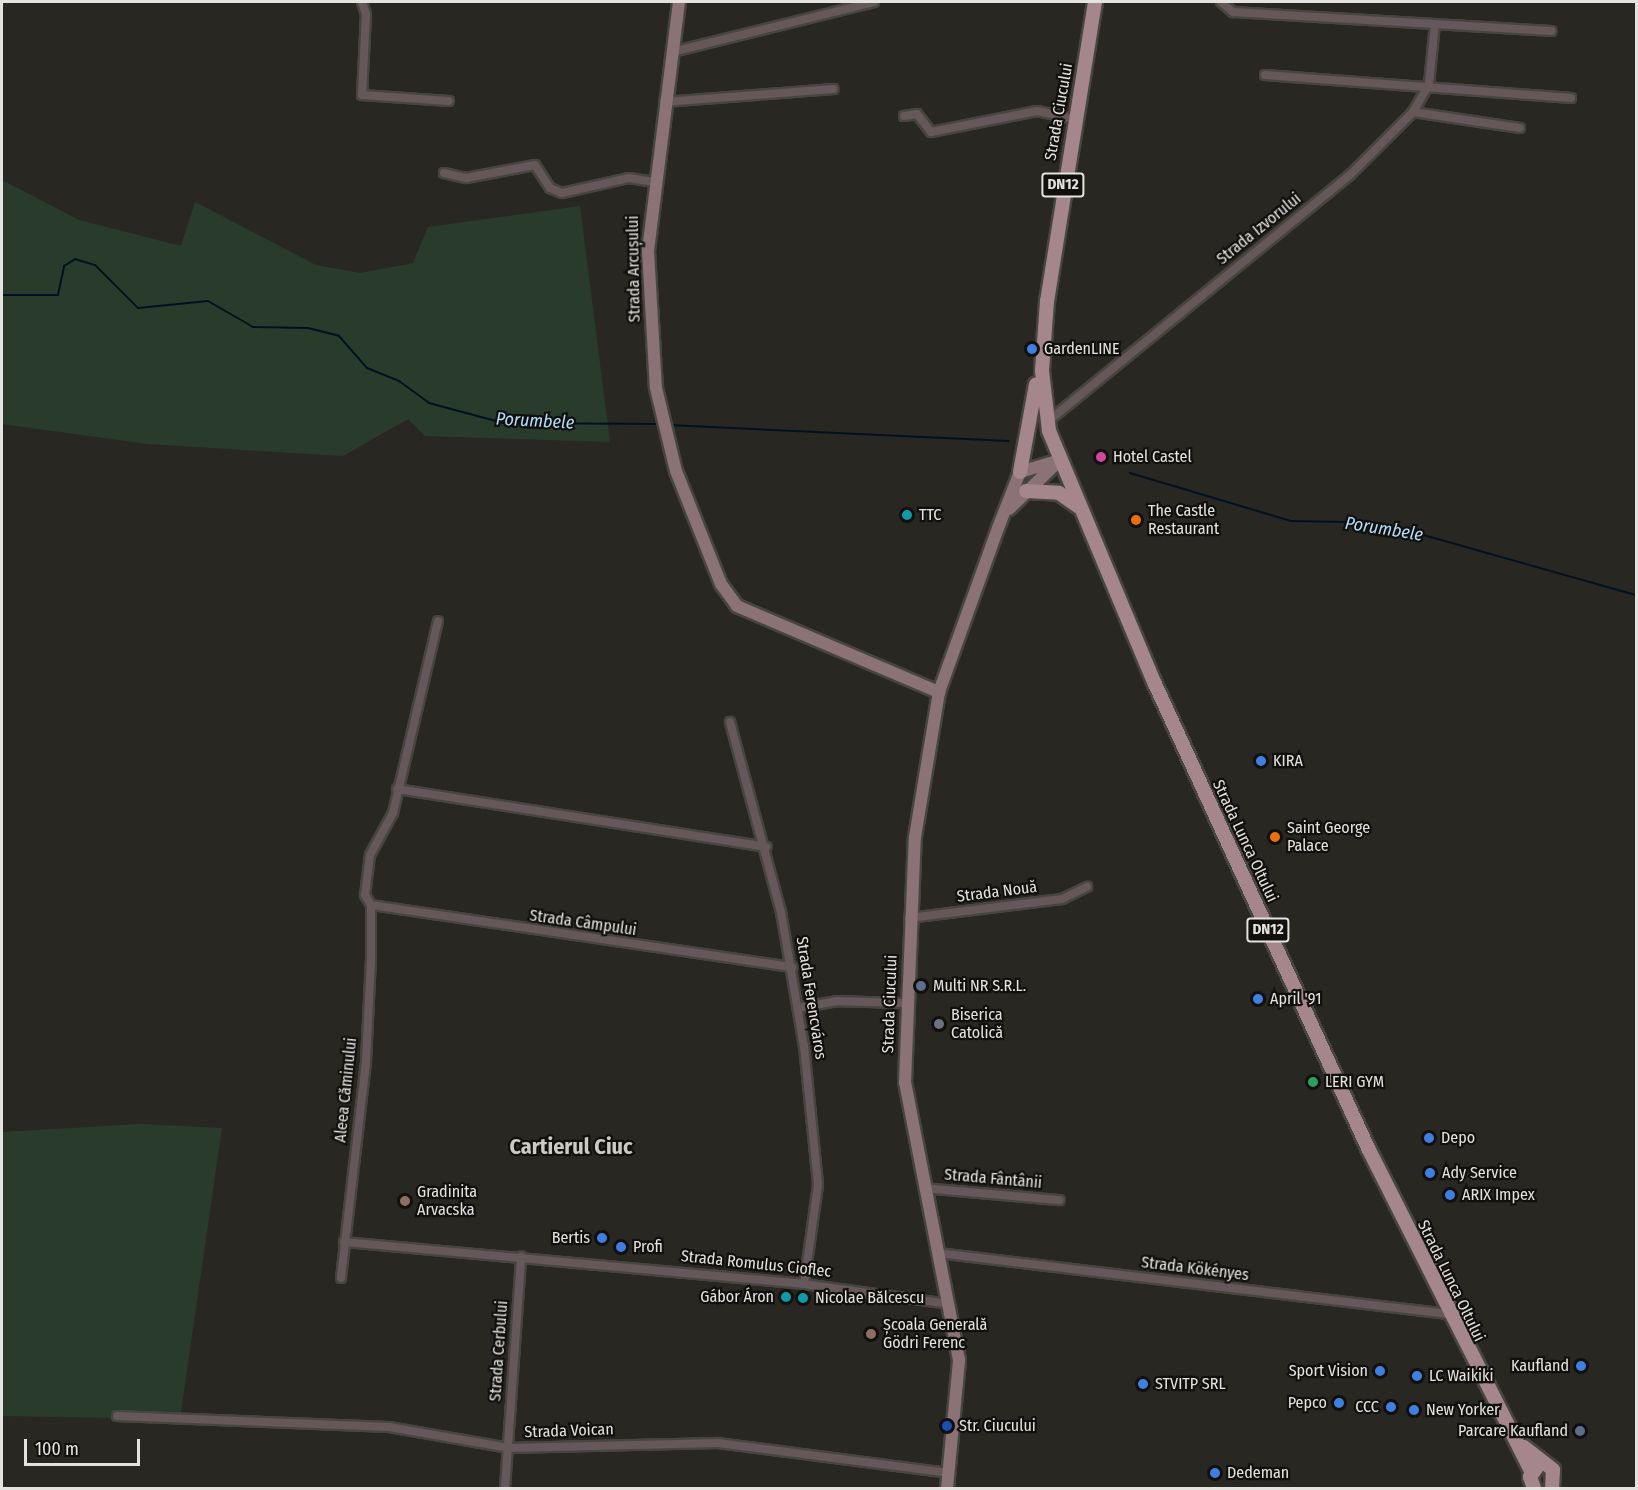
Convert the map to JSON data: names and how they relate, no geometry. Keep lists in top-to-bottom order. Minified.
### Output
{"streets":{"main road":["Strada Ciucului","DN12","Strada Arcușului","Strada Lunca Oltului"],"street":["Strada Izvorului","Strada Nouă","Strada Câmpului","Strada Ferencváros","Aleea Căminului","Strada Fântânii","Strada Romulus Cioflec","Strada Kökényes","Strada Cerbului","Strada Voican"]},"crossings":[["Strada Ciucului","Strada Arcușului"],["Strada Ciucului","Strada Lunca Oltului"],["Strada Ciucului","Strada Nouă"],["Strada Ciucului","Strada Fântânii"],["Strada Ciucului","Strada Romulus Cioflec"],["Strada Ciucului","Strada Kökényes"],["Strada Ciucului","Strada Voican"],["Strada Izvorului","Strada Lunca Oltului"],["Strada Lunca Oltului","Strada Kökényes"],["Strada Câmpului","Strada Ferencváros"],["Strada Câmpului","Aleea Căminului"],["Strada Ferencváros","Strada Romulus Cioflec"],["Aleea Căminului","Strada Romulus Cioflec"],["Strada Romulus Cioflec","Strada Cerbului"],["Strada Cerbului","Strada Voican"]],"districts":["Cartierul Ciuc"],"water":["Porumbele"],"places":["GardenLINE","Hotel Castel","TTC","The Castle Restaurant","KIRA","Saint George Palace","Multi NR S.R.L.","April '91","Biserica Catolică","LERI GYM","Depo","Ady Service","ARIX Impex","Gradinita Arvacska","Bertis","Profi","Gábor Áron","Nicolae Bălcescu","Școala Generală Gödri Ferenc","Kaufland","Sport Vision","LC Waikiki","STVITP SRL","Pepco","CCC","New Yorker","Str. Ciucului","Parcare Kaufland","Dedeman"],"scale_bar":"100 m"}
